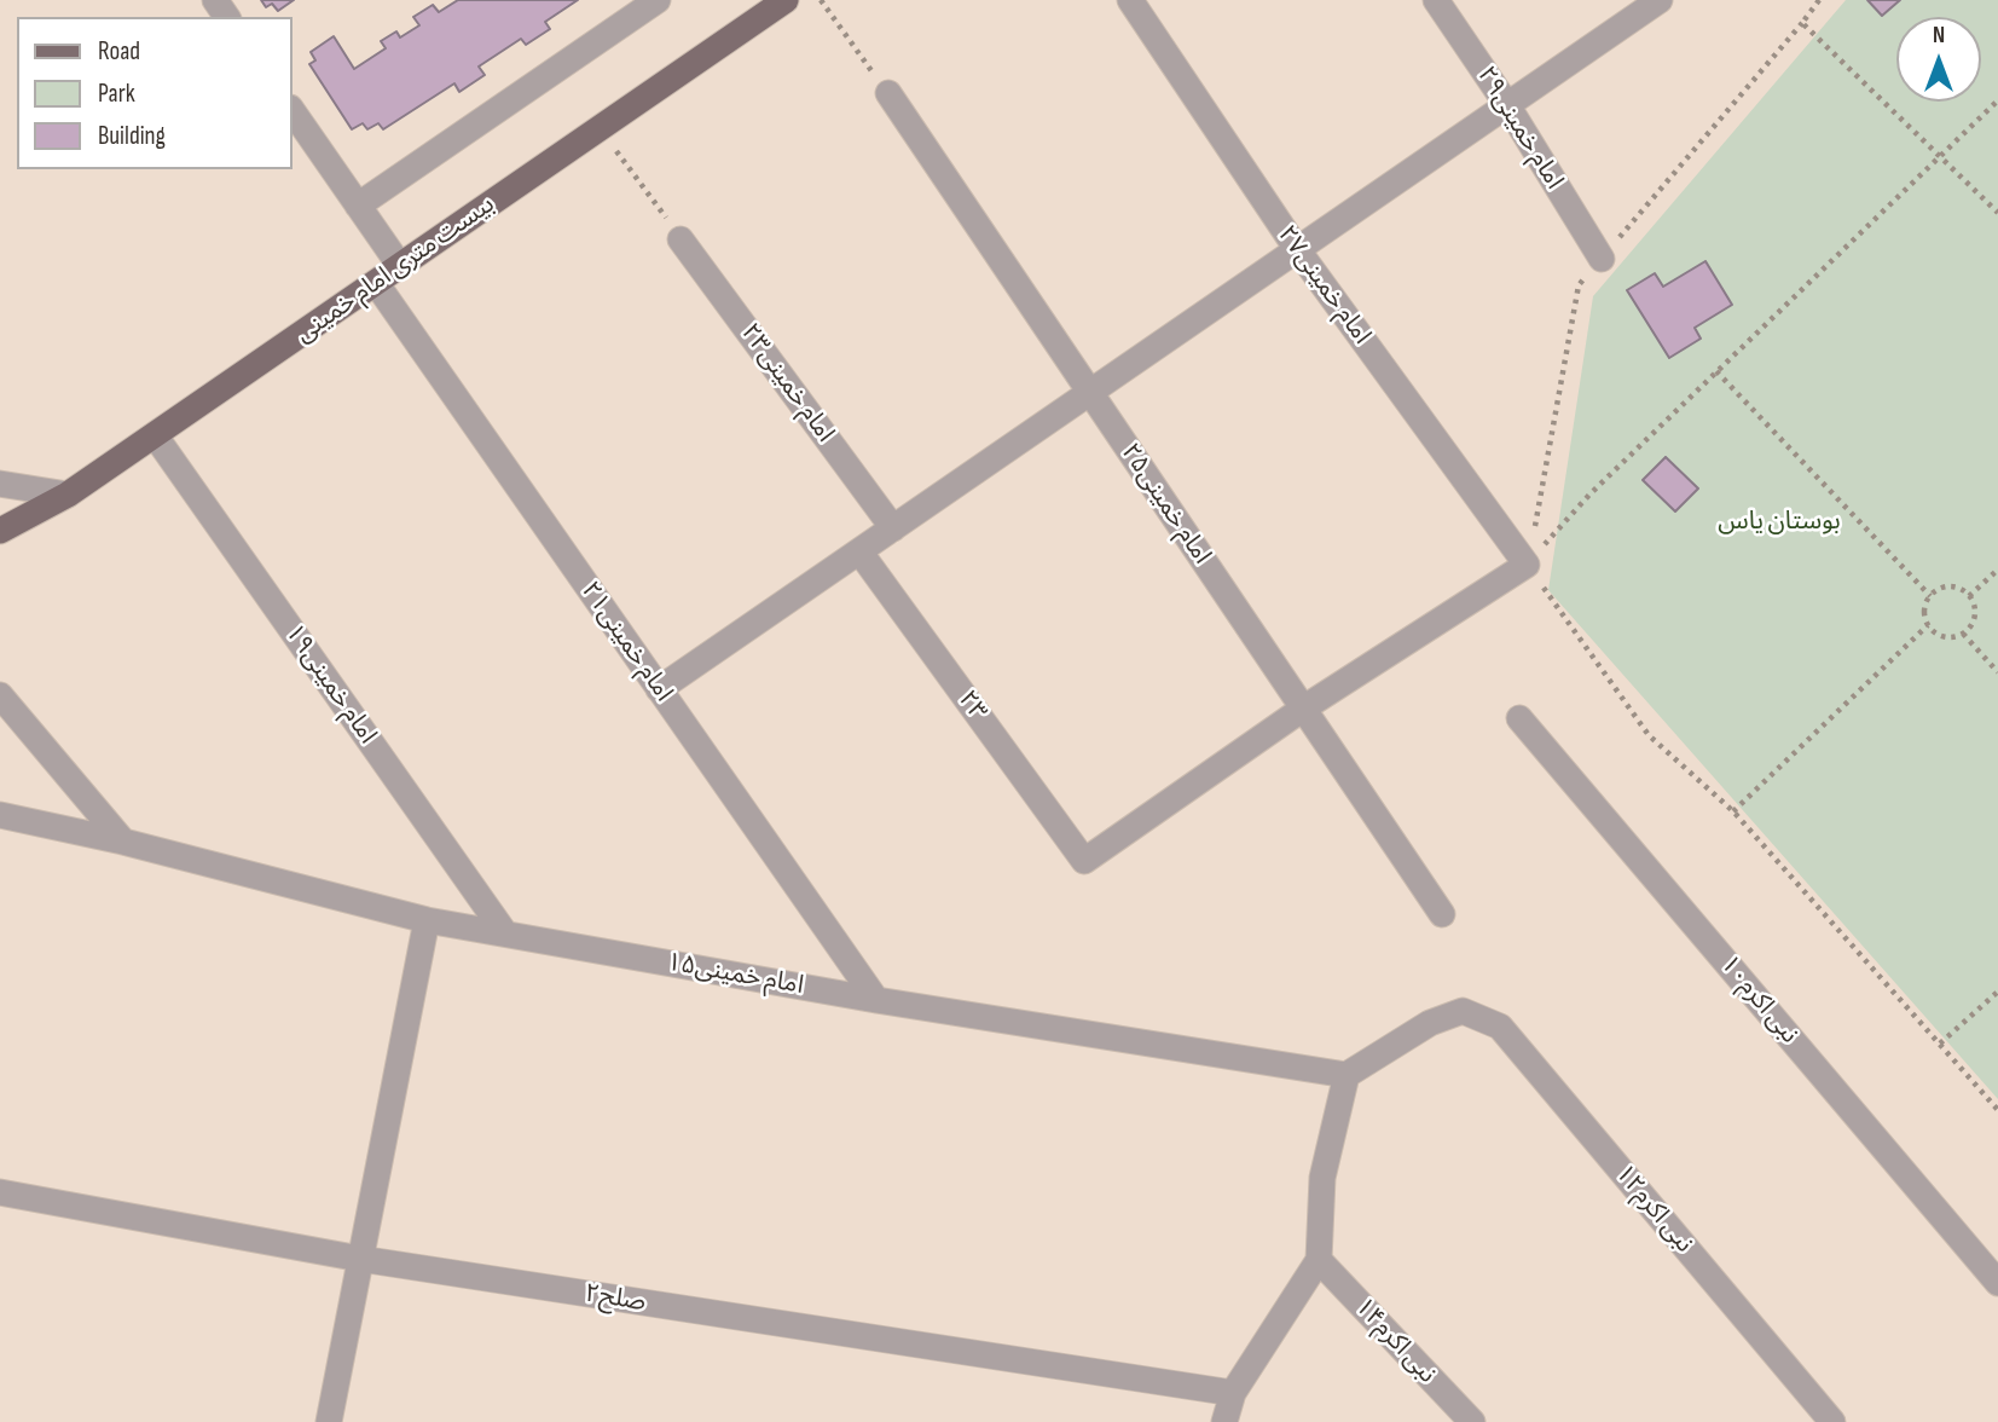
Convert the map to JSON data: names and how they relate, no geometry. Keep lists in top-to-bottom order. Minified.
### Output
{"streets":{"main road":["بیست متری امام خمینی"],"street":["امام خمینی۲۹","امام خمینی۲۷","امام خمینی۲۳","امام خمینی۲۵","امام خمینی۲۱","امام خمینی۱۹","۲۳","۱۵امام خمینی","نبی اکرم۱۰","نبی اکرم۱۲","صلح۲","نبی اکرم۱۴"]},"crossings":[["بیست متری امام خمینی","امام خمینی۲۱"],["بیست متری امام خمینی","امام خمینی۱۹"],["امام خمینی۲۵","۲۳"],["امام خمینی۲۱","۱۵امام خمینی"],["امام خمینی۱۹","۱۵امام خمینی"],["۱۵امام خمینی","نبی اکرم۱۲"]],"parks":["بوستان یاس"],"legend":["Road","Park","Building"],"north":"top"}
